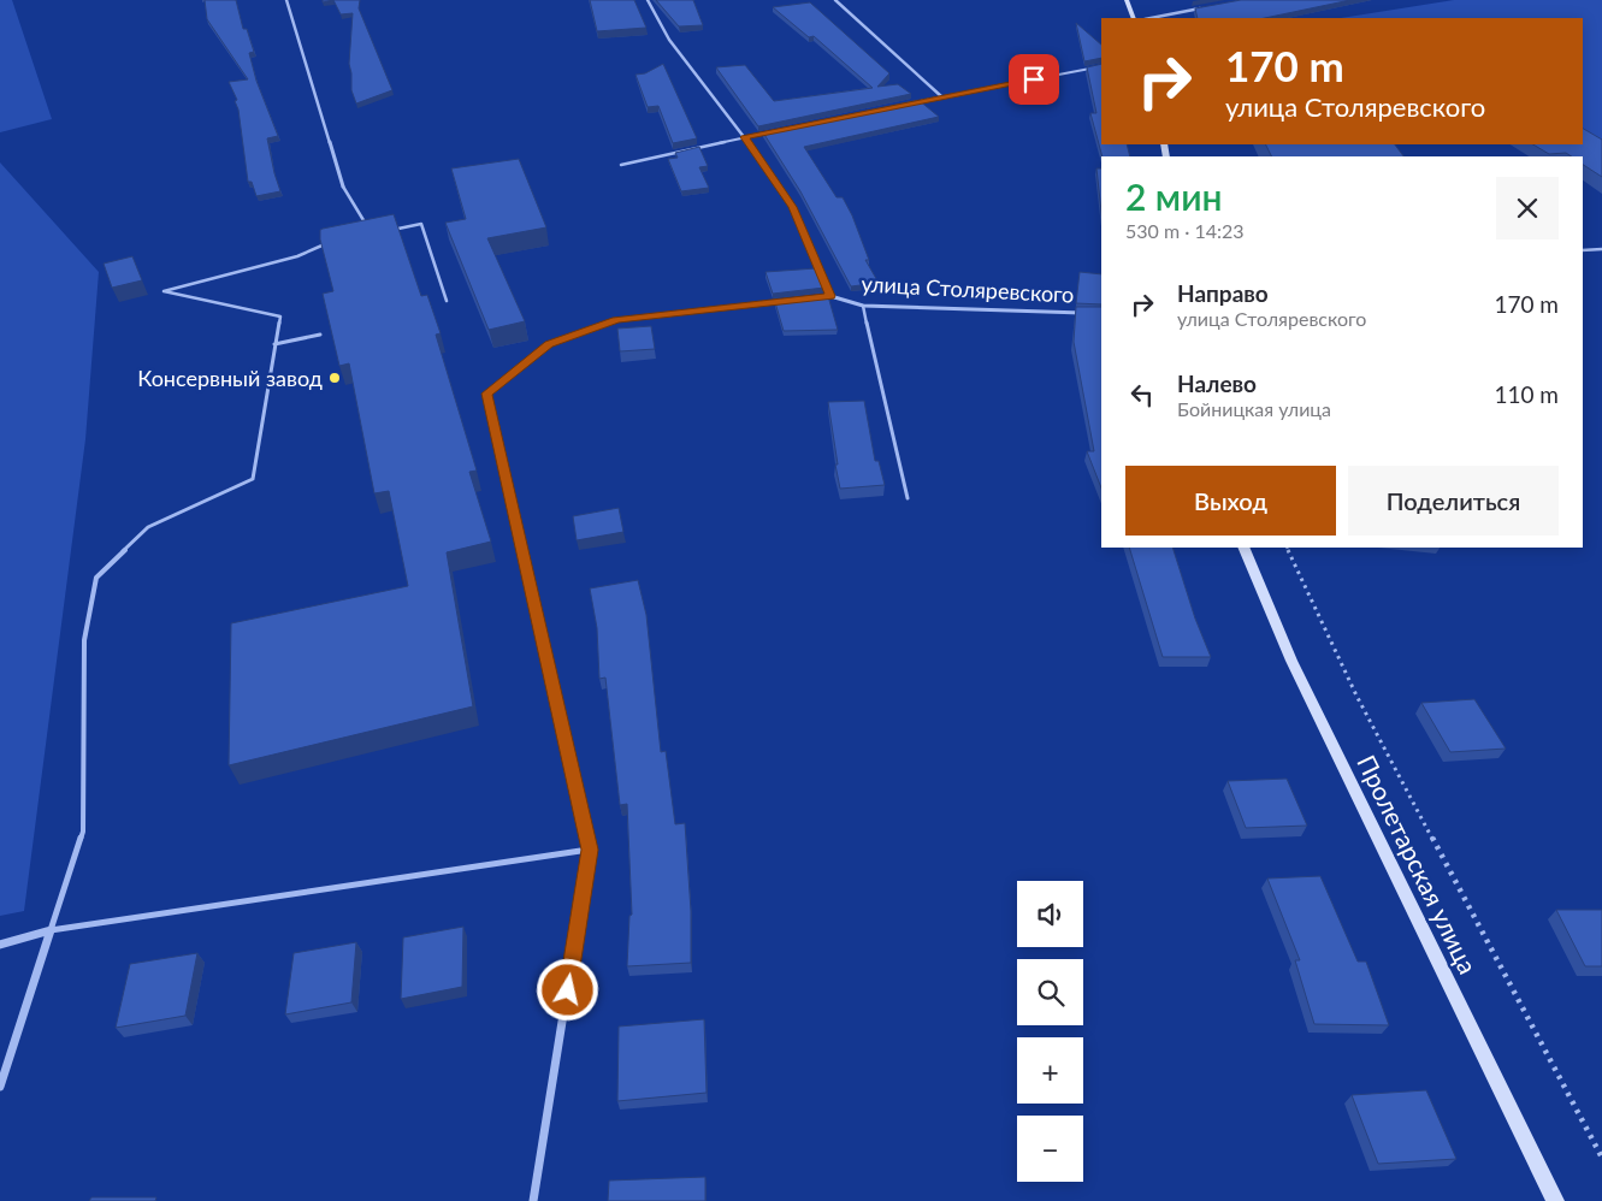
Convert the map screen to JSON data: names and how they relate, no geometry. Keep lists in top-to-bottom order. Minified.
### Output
{"streets":{"main road":["Пролетарская улица"],"street":["улица Столяревского"]},"places":["Консервный завод"],"page":{"turn":["170 m","улица Столяревского"],"heading":["2 мин","530 m · 14:23"],"list":[{"name":"Направо","note":"улица Столяревского","value":"170 m"},{"name":"Налево","note":"Бойницкая улица","value":"110 m"}],"buttons":["Выход","Поделиться"],"map_buttons":["+","−"]}}
